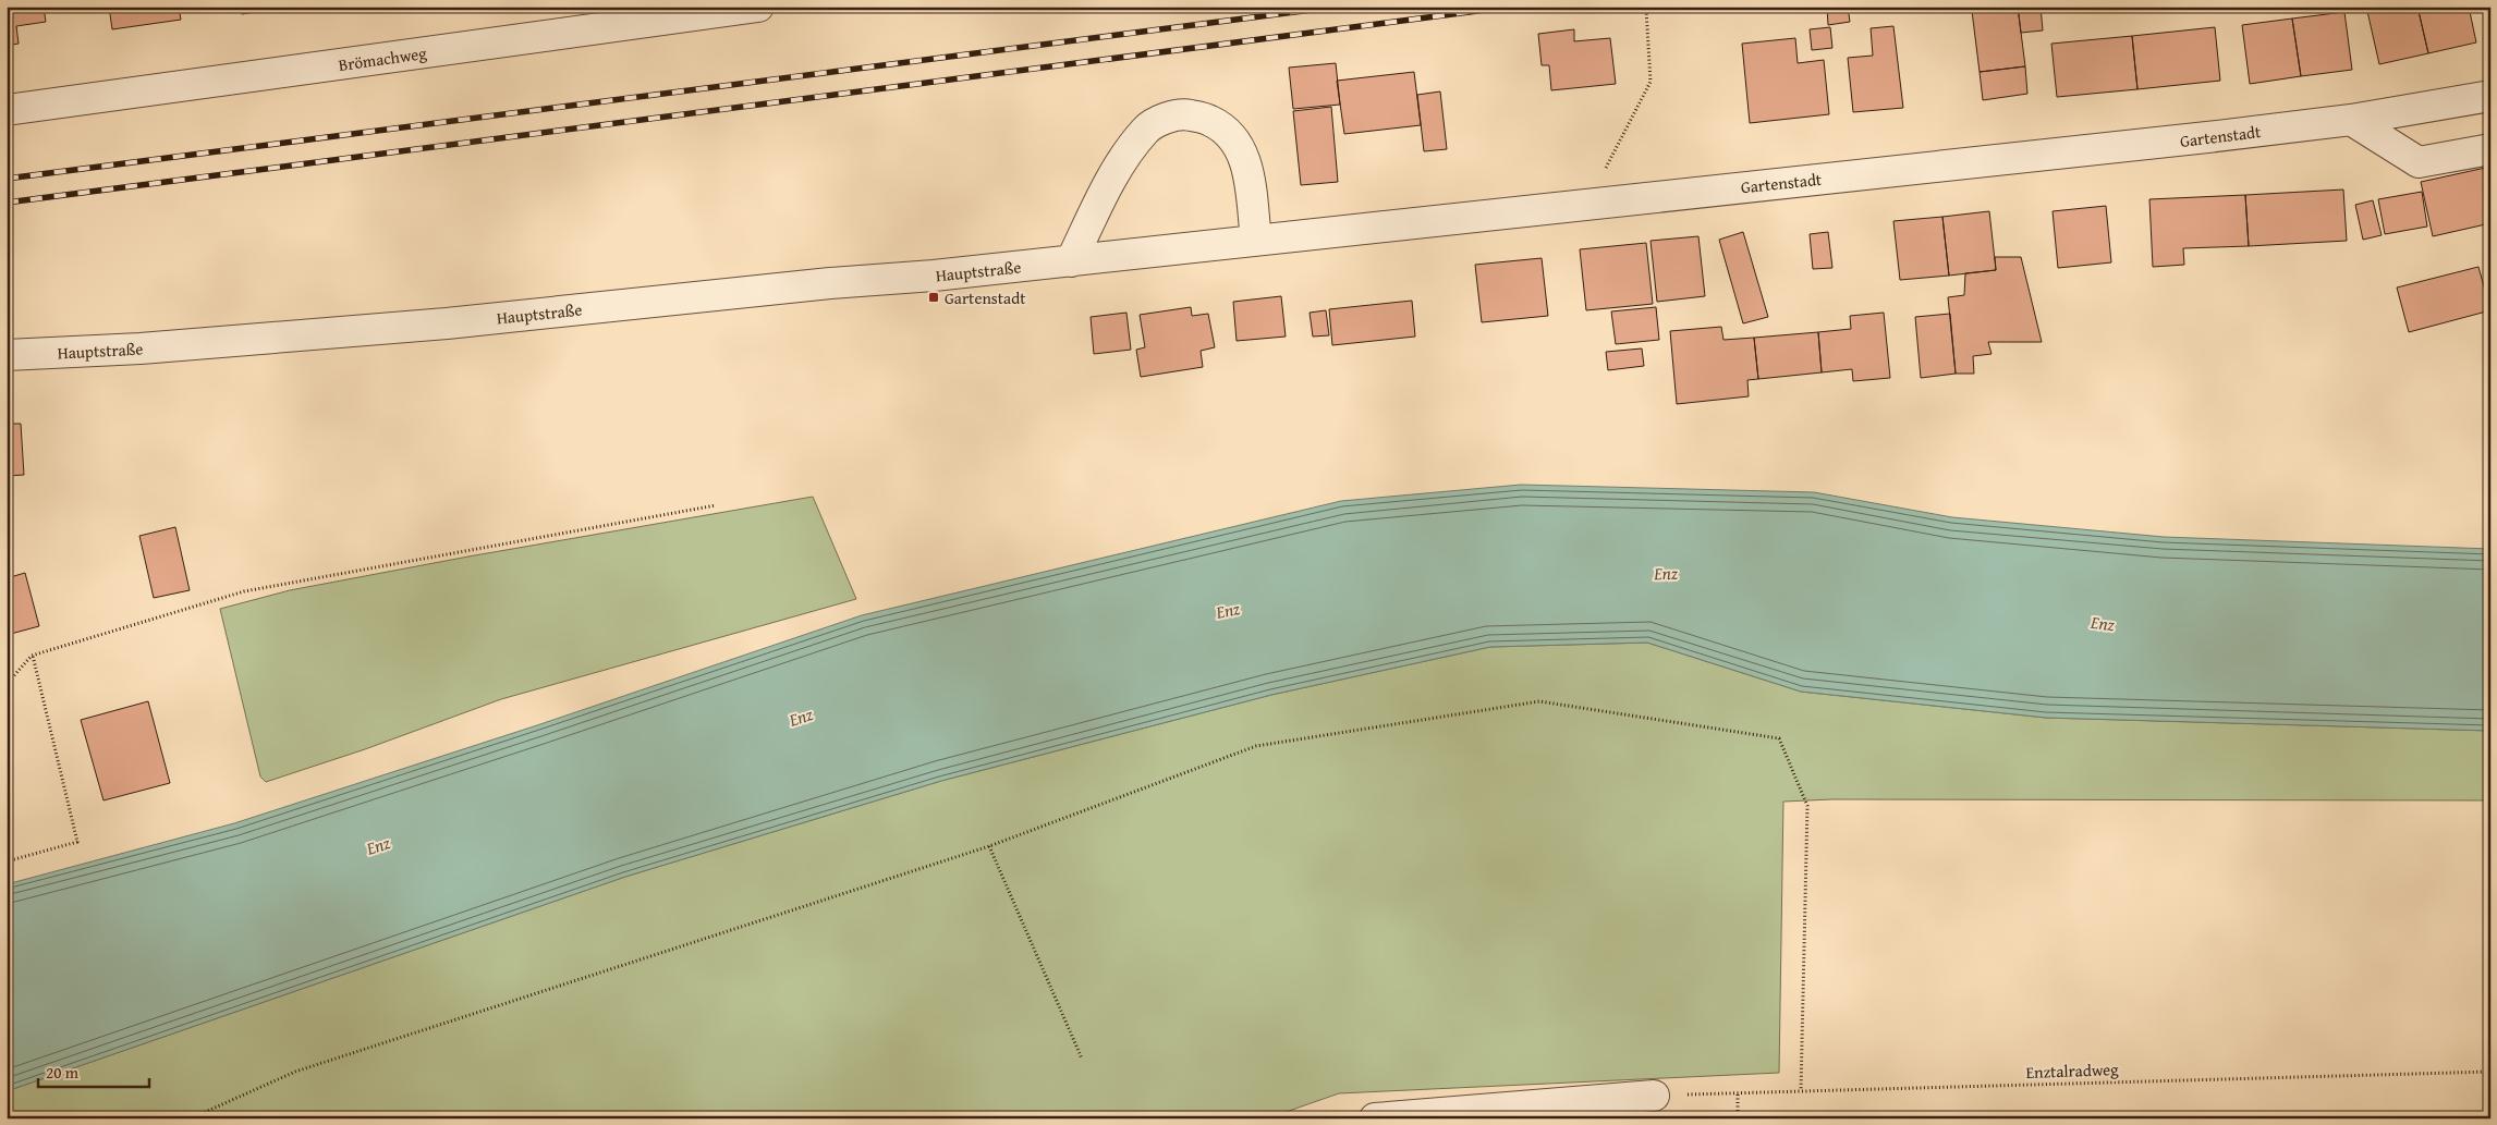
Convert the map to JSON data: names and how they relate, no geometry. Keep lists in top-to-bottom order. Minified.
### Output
{"streets":{"street":["Brömachweg","Gartenstadt","Hauptstraße"],"path":["Enztalradweg"]},"crossings":[["Gartenstadt","Hauptstraße"]],"water":["Enz"],"places":{"transit":["Gartenstadt"]},"scale_bar":"20 m"}
